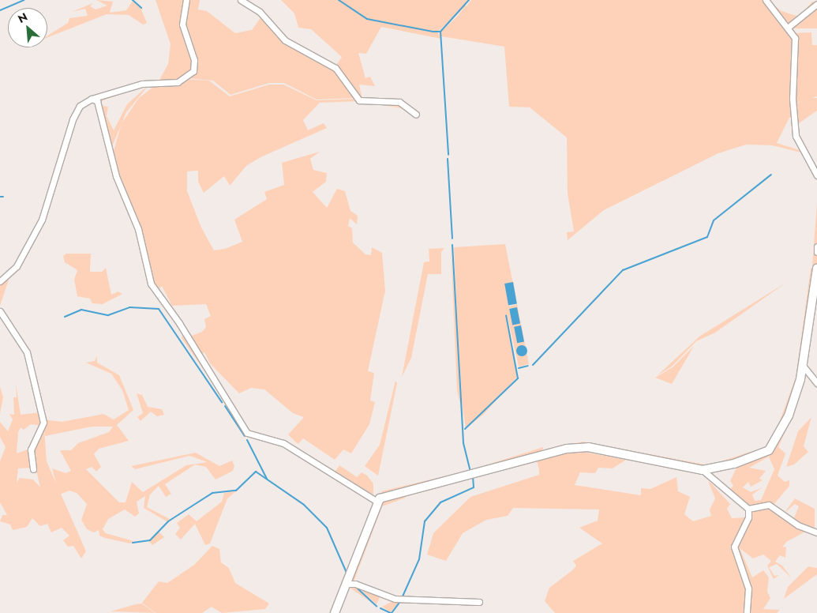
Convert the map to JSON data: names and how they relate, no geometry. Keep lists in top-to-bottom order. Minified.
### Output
{"north":"top left"}
